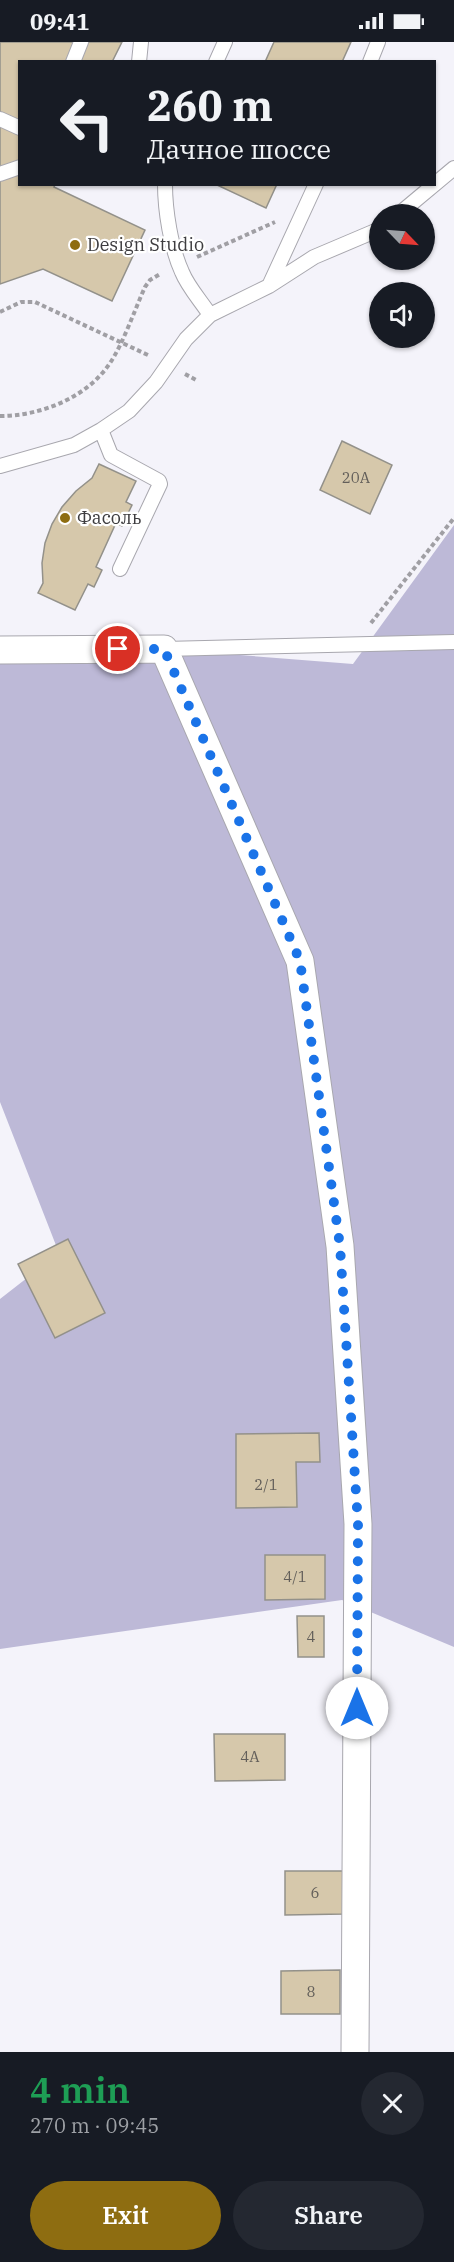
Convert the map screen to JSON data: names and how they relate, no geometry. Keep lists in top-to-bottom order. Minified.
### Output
{"places":["Design Studio","Фасоль"],"house_numbers":["20А","2/1","4/1","4","4А","6","8"],"north":"bottom right","page":{"status":"09:41","turn":["260 m","Дачное шоссе"],"heading":["4 min","270 m · 09:45"],"buttons":["Exit","Share"]}}
